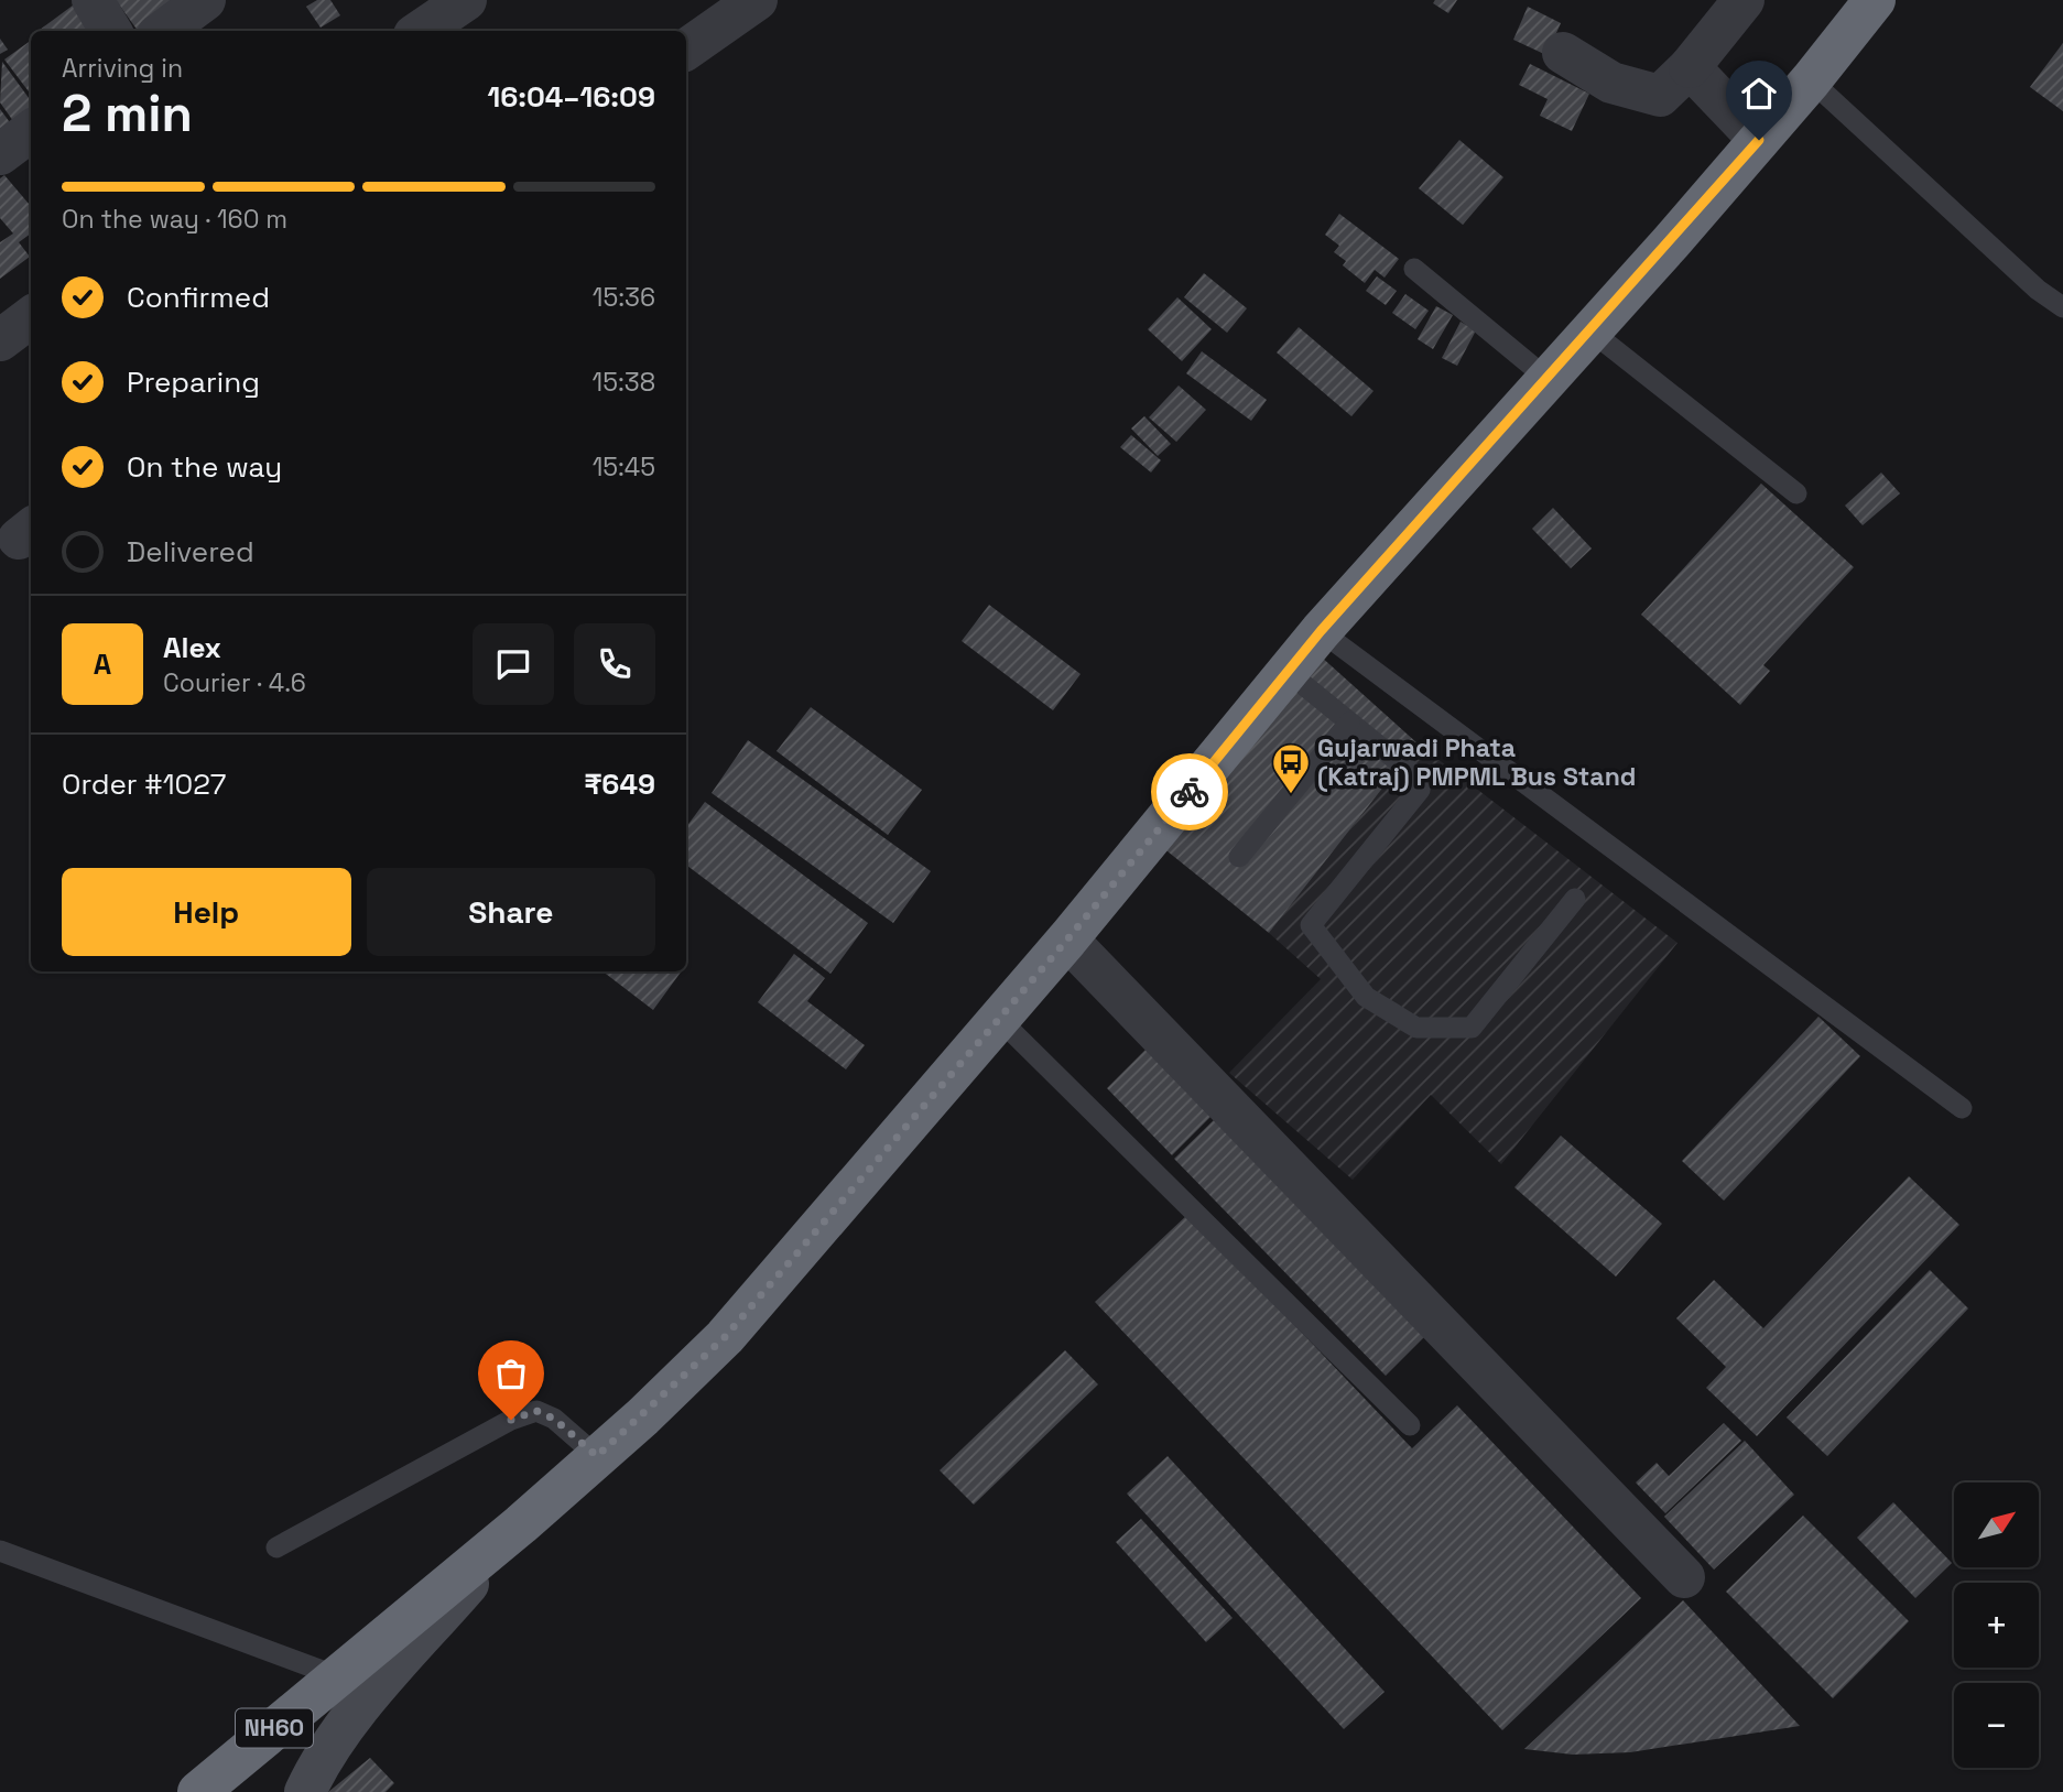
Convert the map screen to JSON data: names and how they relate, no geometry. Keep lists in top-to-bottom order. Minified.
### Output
{"streets":{"highway":["NH60"]},"places":{"bus stop":["Gujarwadi Phata (Katraj) PMPML Bus Stand"]},"north":"top right","page":{"heading":["2 min","Arriving in","16:04–16:09"],"panel":["Alex","Courier · 4.6","Order #1027","₹649"],"bar":"On the way · 160 m","list":[["Confirmed","15:36"],["Preparing","15:38"],["On the way","15:45"],"Delivered"],"round":"A","buttons":["Help","Share"],"map_buttons":["+","−"]}}
